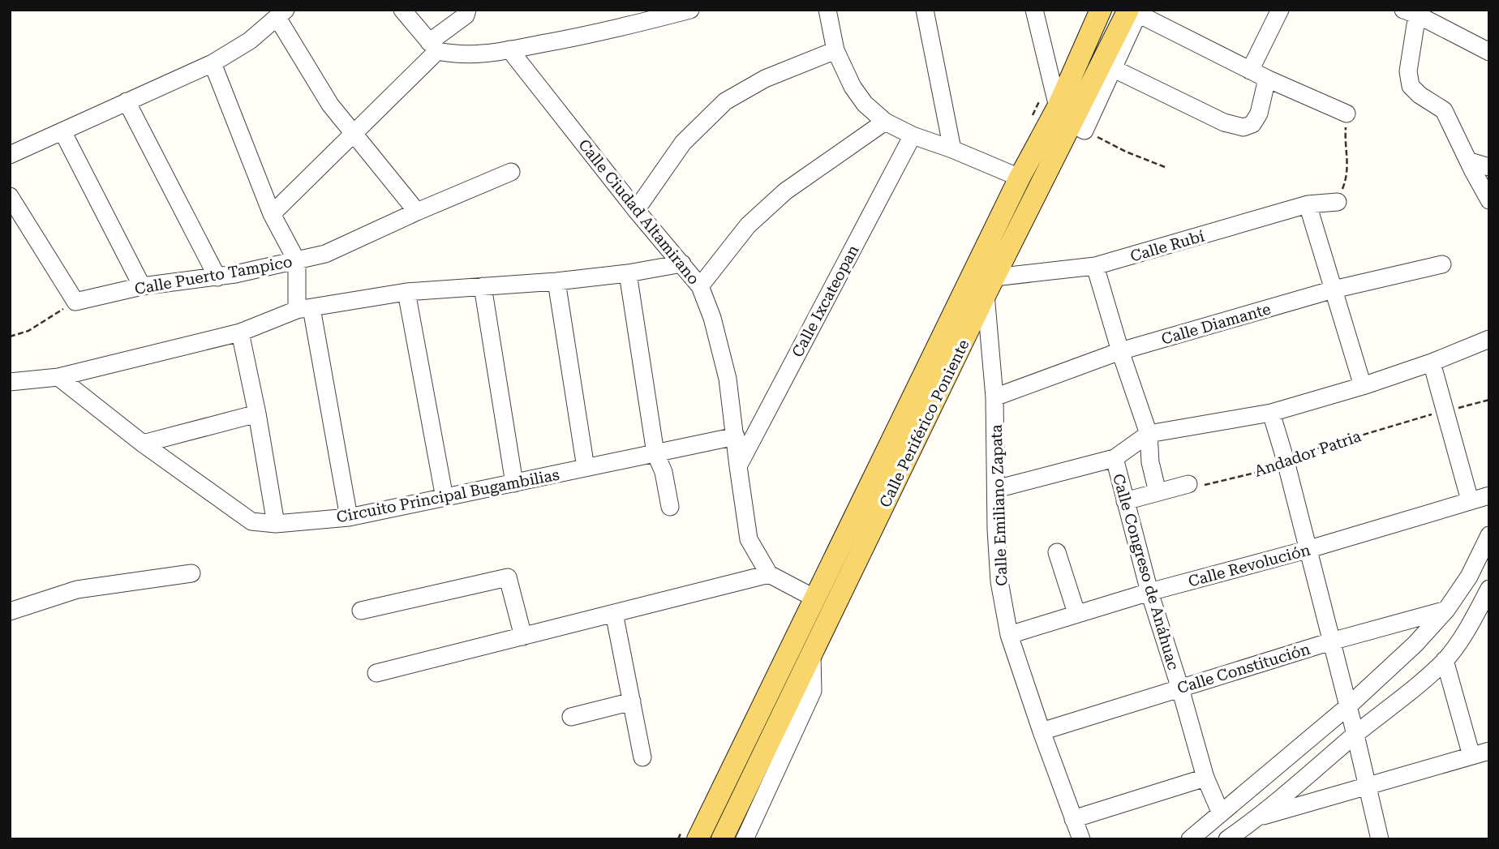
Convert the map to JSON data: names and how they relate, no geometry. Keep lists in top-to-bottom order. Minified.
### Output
{"streets":{"main road":["Calle Periférico Poniente"],"street":["Calle Ciudad Altamirano","Calle Rubí","Calle Puerto Tampico","Calle Ixcateopan","Calle Diamante","Circuito Principal Bugambilias","Calle Emiliano Zapata","Calle Revolución","Calle Congreso de Anáhuac","Calle Constitución"],"path":["Andador Patria"]},"crossings":[["Calle Ciudad Altamirano","Calle Ixcateopan"],["Calle Ciudad Altamirano","Circuito Principal Bugambilias"],["Calle Rubí","Calle Periférico Poniente"],["Calle Rubí","Calle Emiliano Zapata"],["Calle Diamante","Calle Emiliano Zapata"],["Calle Periférico Poniente","Calle Emiliano Zapata"],["Calle Emiliano Zapata","Calle Revolución"],["Calle Emiliano Zapata","Calle Constitución"],["Calle Revolución","Calle Congreso de Anáhuac"],["Calle Congreso de Anáhuac","Calle Constitución"]]}
